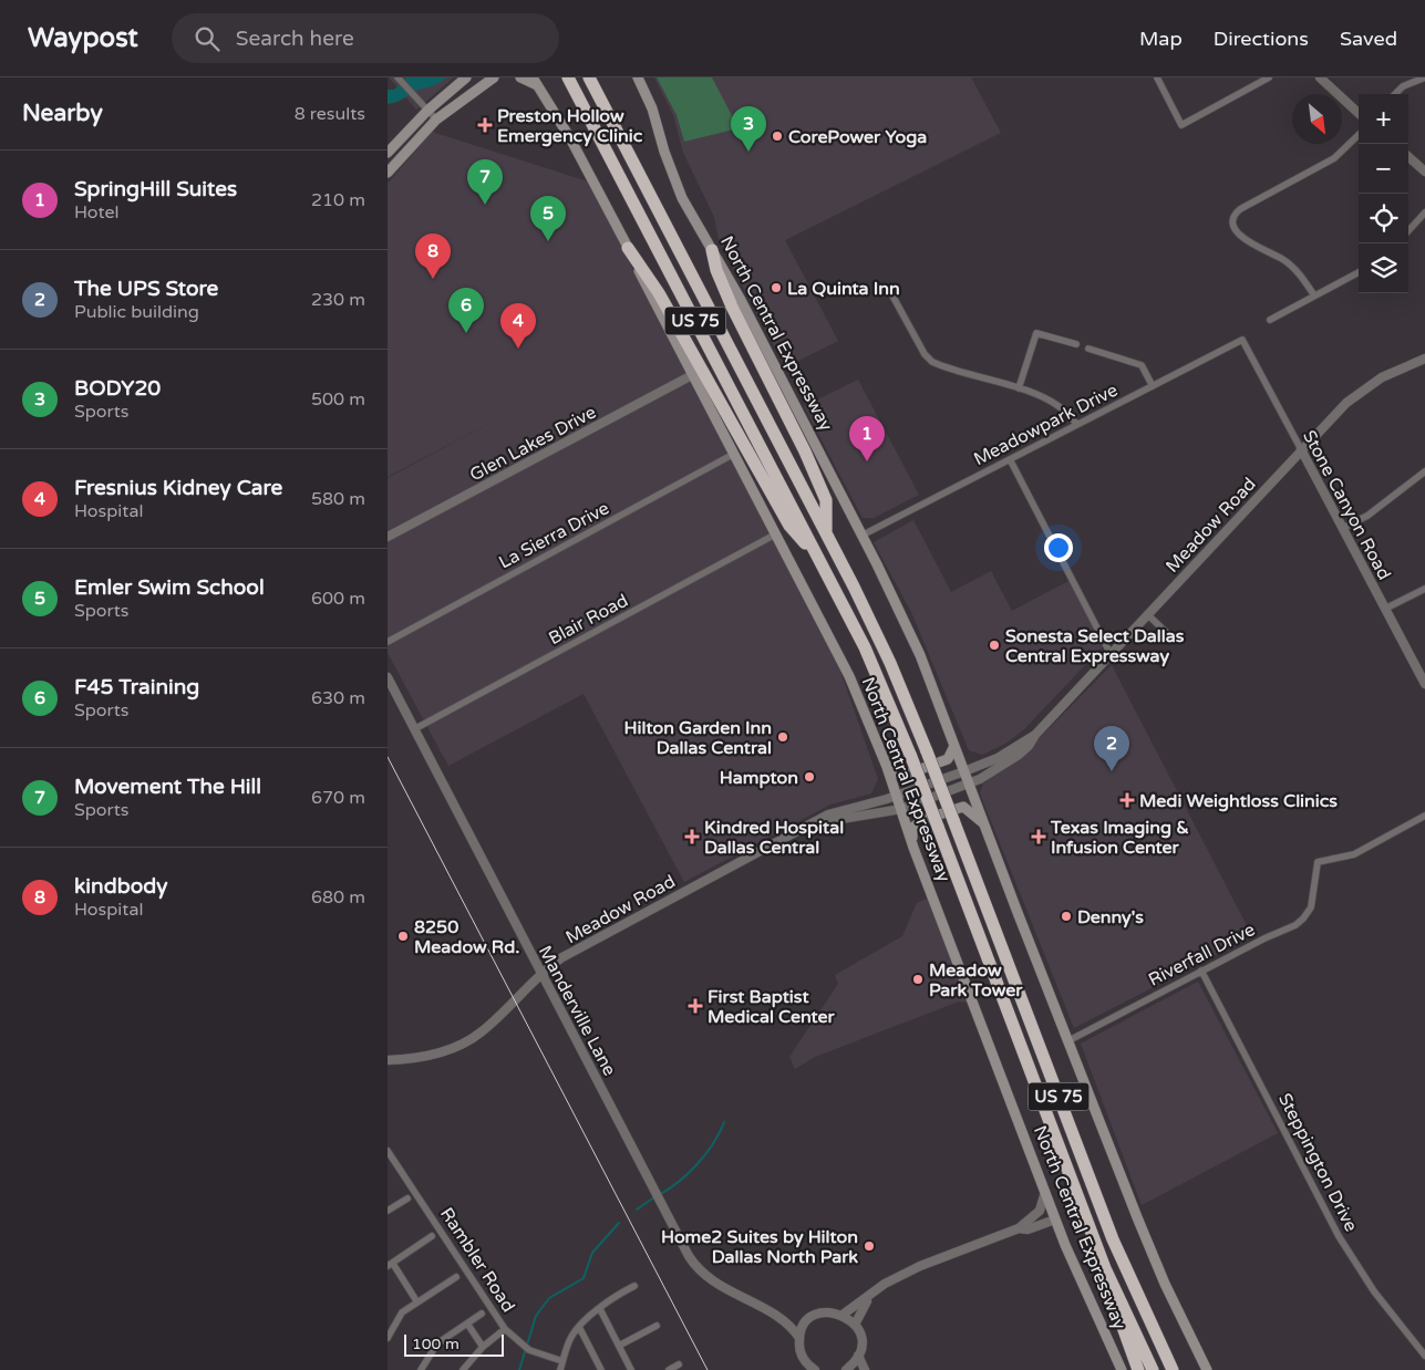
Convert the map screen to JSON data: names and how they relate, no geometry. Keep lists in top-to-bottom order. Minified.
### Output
{"streets":{"highway":["US 75","North Central Expressway"],"street":["Meadowpark Drive","Glen Lakes Drive","Stone Canyon Road","Meadow Road","La Sierra Drive","Blair Road","Riverfall Drive","Manderville Lane","Steppington Drive","Rambler Road"]},"crossings":[["North Central Expressway","Meadowpark Drive"],["North Central Expressway","Glen Lakes Drive"],["North Central Expressway","Meadow Road"],["North Central Expressway","La Sierra Drive"],["North Central Expressway","Blair Road"],["North Central Expressway","Riverfall Drive"],["Meadowpark Drive","Stone Canyon Road"],["Stone Canyon Road","Meadow Road"],["Meadow Road","Manderville Lane"],["Blair Road","Manderville Lane"],["Riverfall Drive","Steppington Drive"]],"places":{"health":["Preston Hollow Emergency Clinic","Medi Weightloss Clinics","Kindred Hospital Dallas Central","Texas Imaging & Infusion Center","First Baptist Medical Center"],"other":["CorePower Yoga","La Quinta Inn","Sonesta Select Dallas Central Expressway","Hilton Garden Inn Dallas Central","Hampton","Denny's","8250 Meadow Rd.","Meadow Park Tower","Home2 Suites by Hilton Dallas North Park"]},"scale_bar":"100 m","north":"bottom right","page":{"header":"Waypost","search":"Search here","nav":["Map","Directions","Saved"],"heading":["Nearby","8 results"],"map_buttons":["+","−"],"pins":["3","7","5","8","6","4","1","2"],"list":[{"mark":"1","name":"SpringHill Suites","note":"Hotel","value":"210 m"},{"mark":"2","name":"The UPS Store","note":"Public building","value":"230 m"},{"mark":"3","name":"BODY20","note":"Sports","value":"500 m"},{"mark":"4","name":"Fresnius Kidney Care","note":"Hospital","value":"580 m"},{"mark":"5","name":"Emler Swim School","note":"Sports","value":"600 m"},{"mark":"6","name":"F45 Training","note":"Sports","value":"630 m"},{"mark":"7","name":"Movement The Hill","note":"Sports","value":"670 m"},{"mark":"8","name":"kindbody","note":"Hospital","value":"680 m"}],"scale":"100 m"}}
